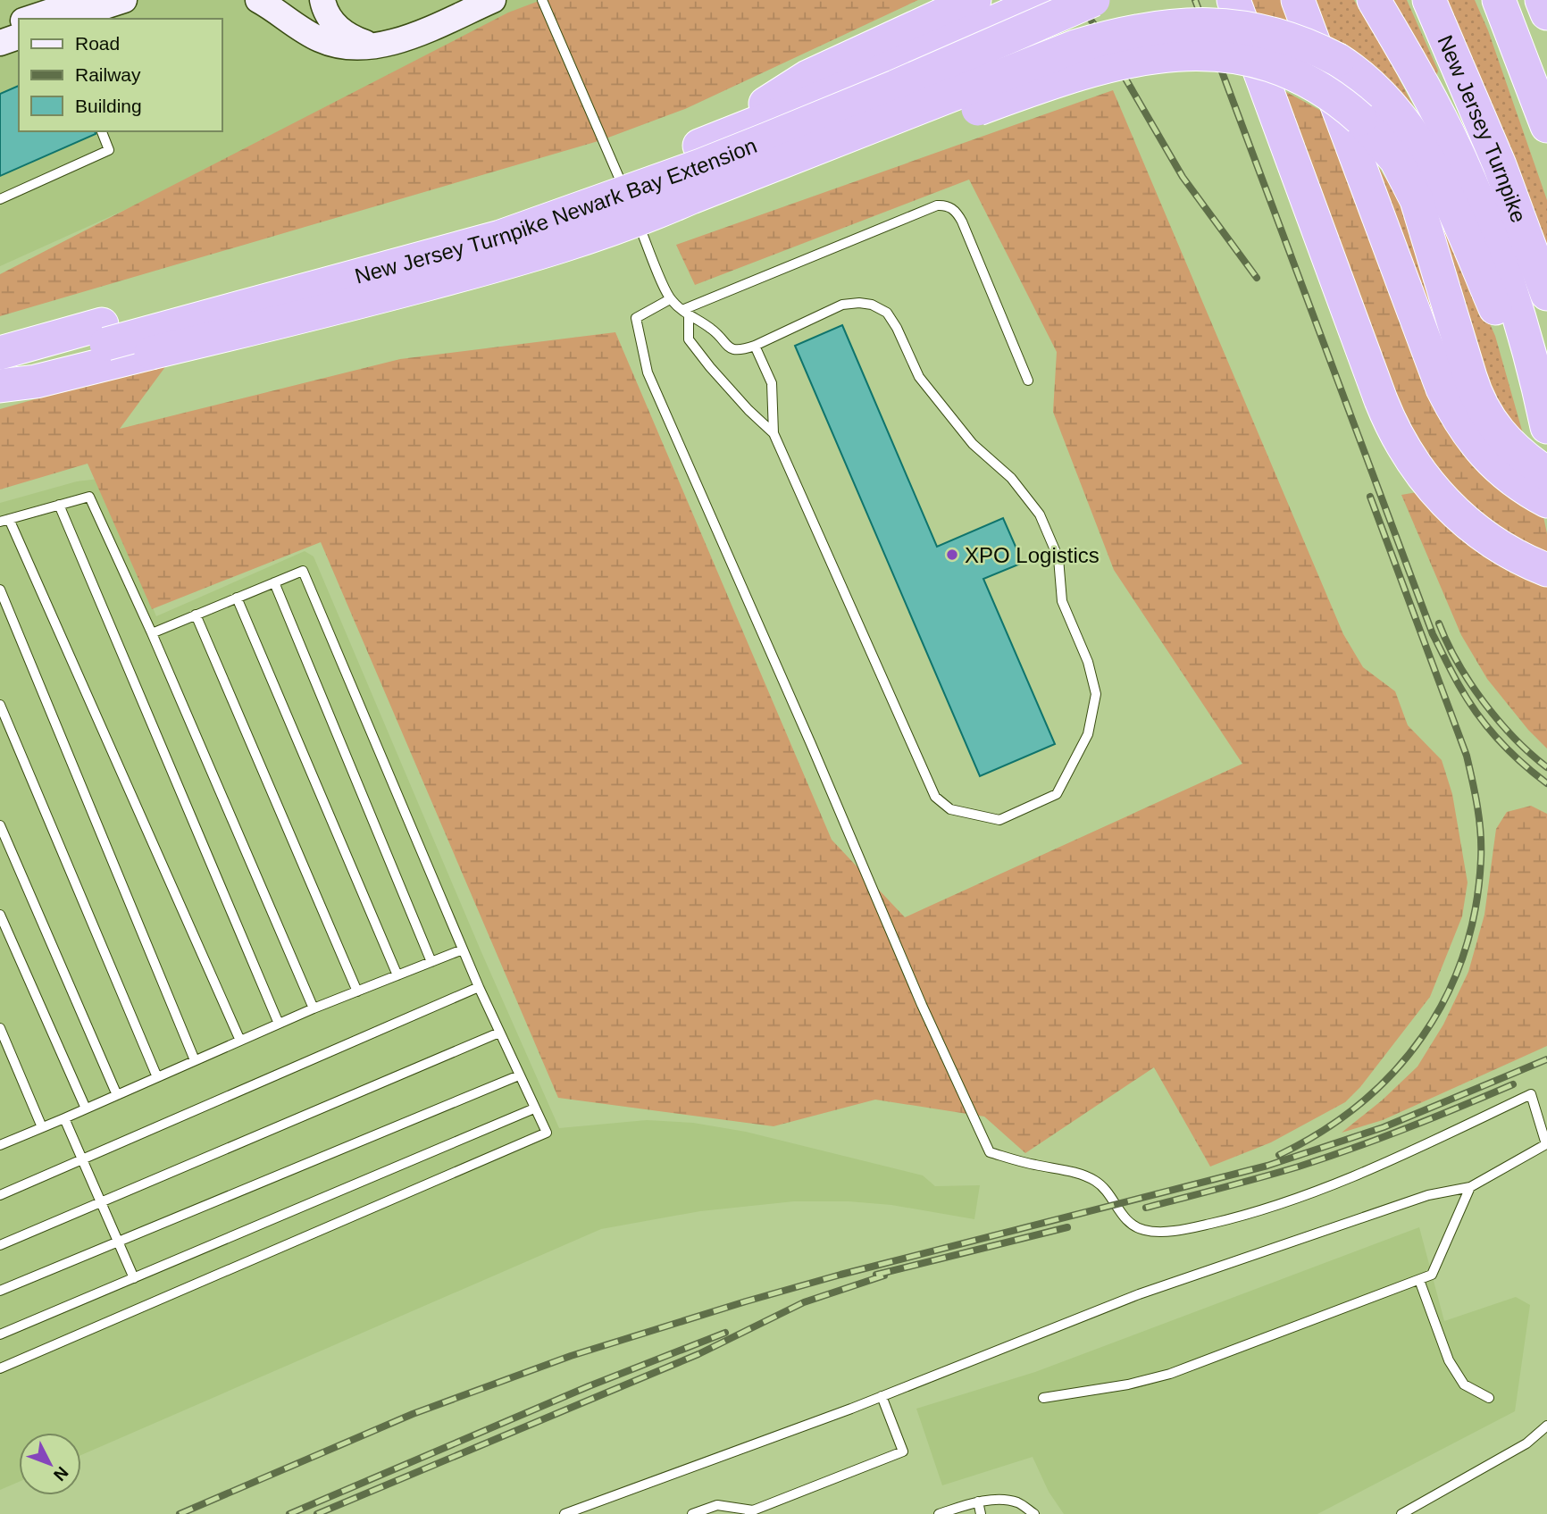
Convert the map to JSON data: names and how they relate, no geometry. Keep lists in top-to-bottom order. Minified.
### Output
{"streets":{"highway":["New Jersey Turnpike","New Jersey Turnpike Newark Bay Extension"]},"places":["XPO Logistics"],"legend":["Road","Railway","Building"],"north":"bottom right"}
